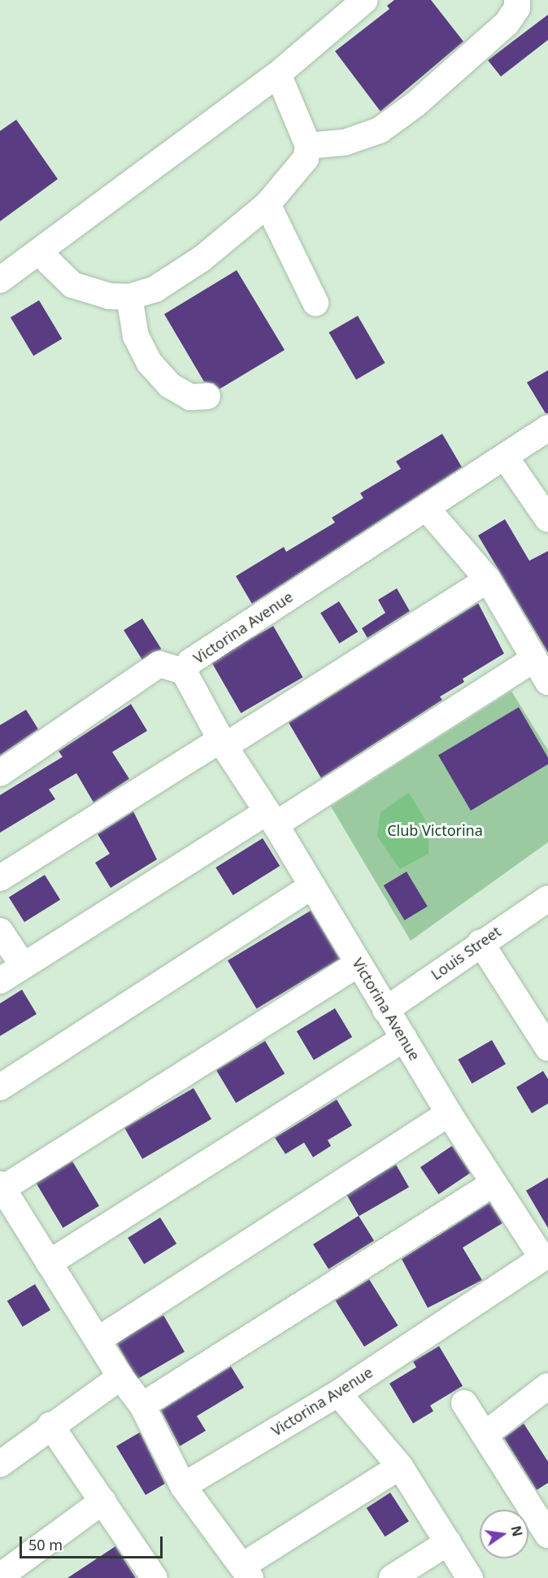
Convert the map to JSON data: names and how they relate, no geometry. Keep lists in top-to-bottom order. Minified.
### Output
{"streets":{"street":["Victorina Avenue","Louis Street"]},"crossings":[["Victorina Avenue","Louis Street"]],"parks":["Club Victorina"],"scale_bar":"50 m","north":"right"}
